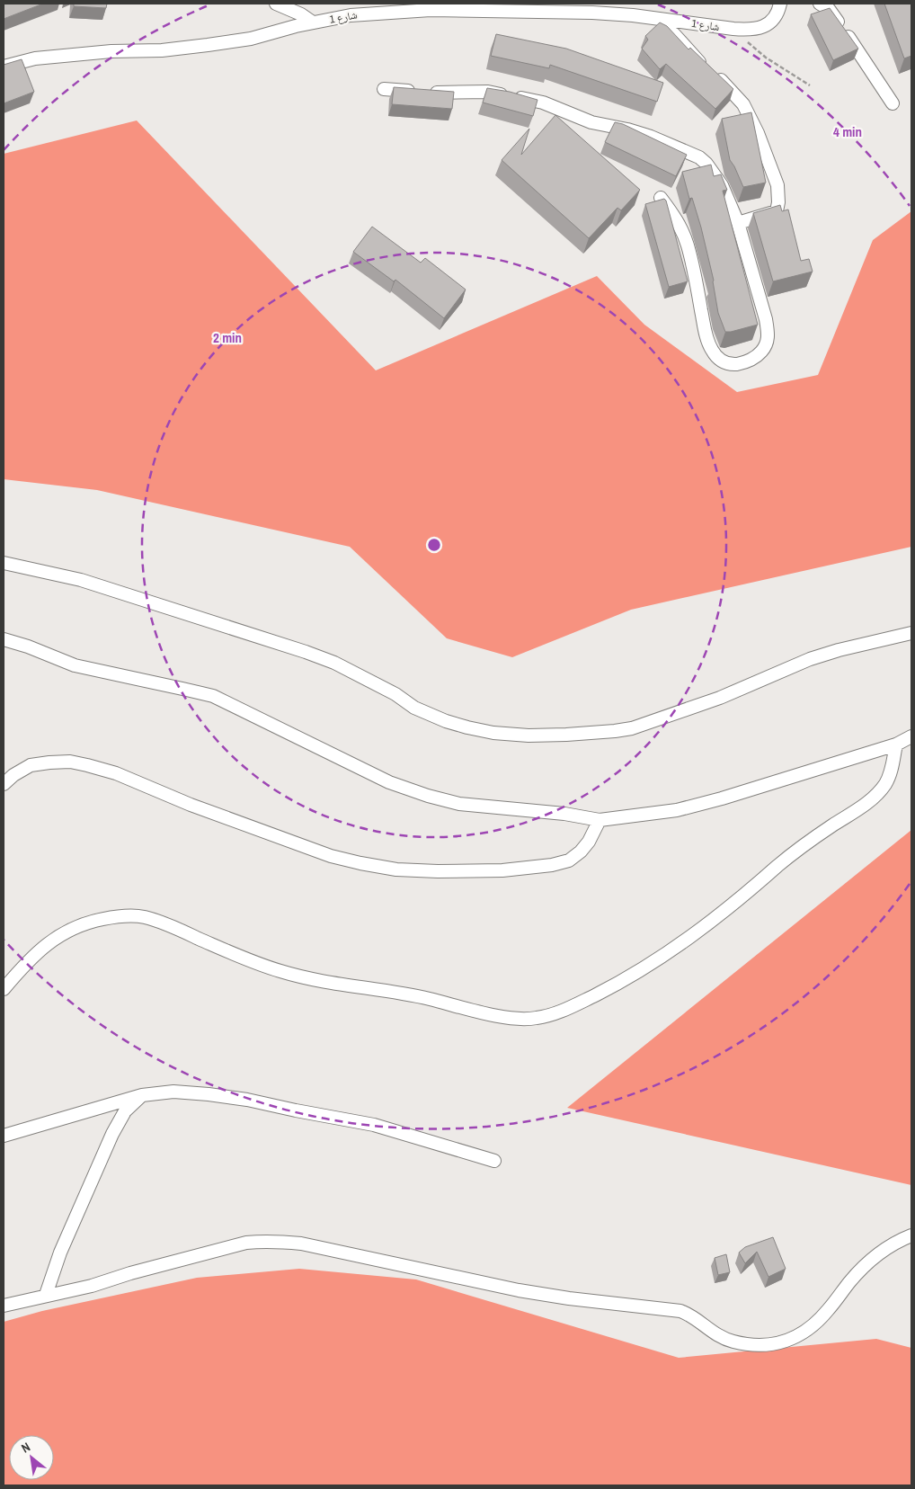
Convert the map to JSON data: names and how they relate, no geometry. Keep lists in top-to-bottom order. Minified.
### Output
{"streets":{"street":["شارع 1"]},"north":"top left","rings":["4 min","2 min"]}
